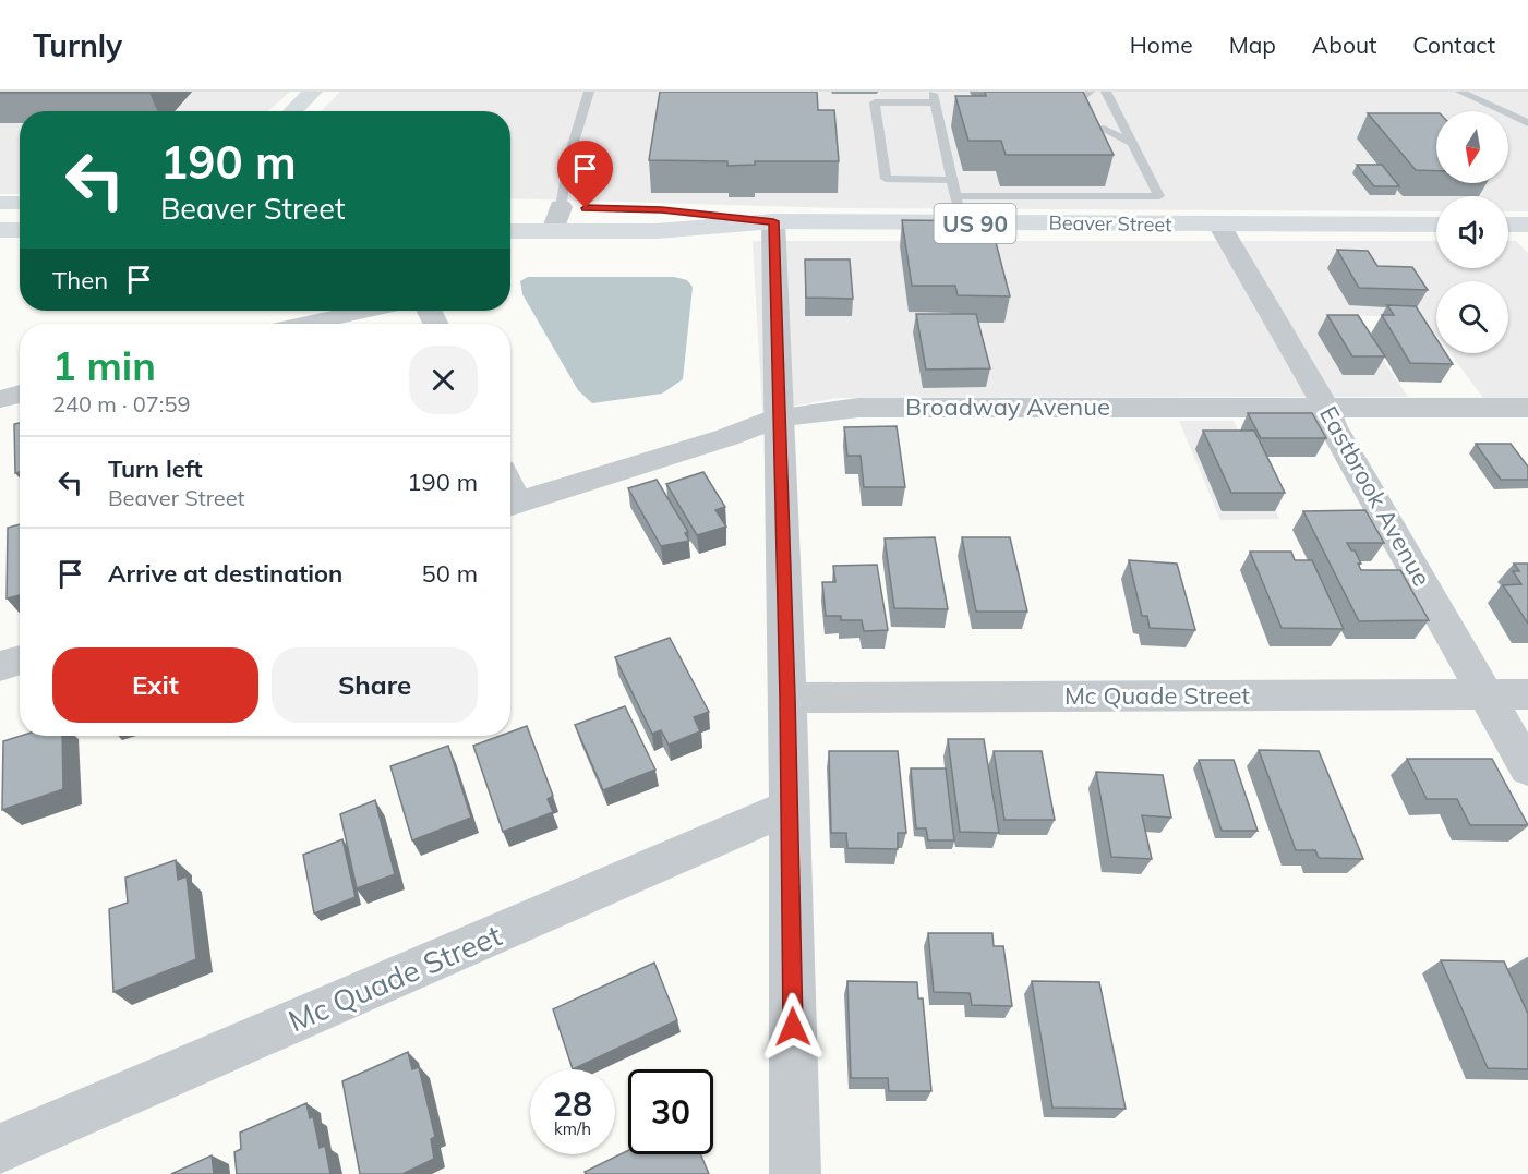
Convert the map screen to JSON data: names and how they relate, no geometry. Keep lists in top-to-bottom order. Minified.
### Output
{"streets":{"main road":["US 90","Beaver Street"],"street":["Broadway Avenue","Eastbrook Avenue","Mc Quade Street"]},"crossings":[["Beaver Street","Eastbrook Avenue"],["Broadway Avenue","Eastbrook Avenue"],["Eastbrook Avenue","Mc Quade Street"]],"north":"bottom","page":{"header":"Turnly","nav":["Home","Map","About","Contact"],"turn":["190 m","Beaver Street"],"then":"Then","heading":["1 min","240 m · 07:59"],"list":[{"name":"Turn left","note":"Beaver Street","value":"190 m"},{"name":"Arrive at destination","value":"50 m"}],"buttons":["Exit","Share"],"speed":"28 km/h","limit":"30"}}
